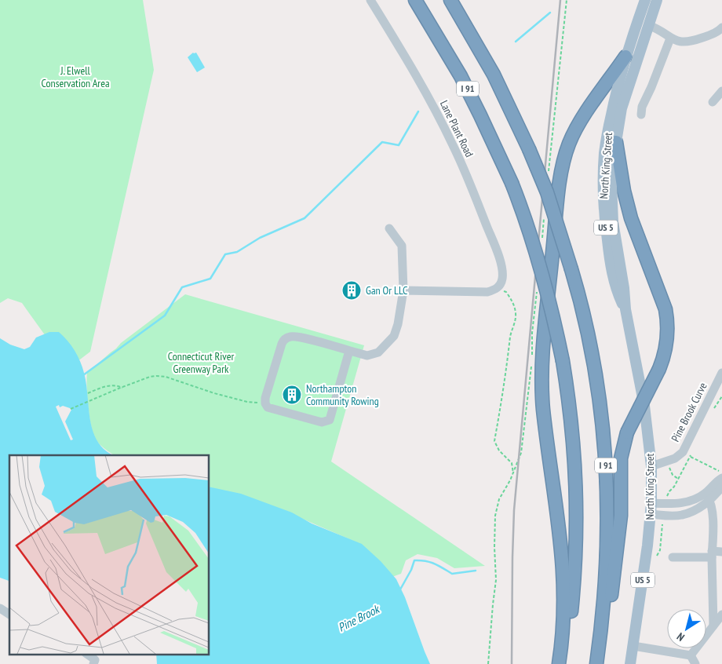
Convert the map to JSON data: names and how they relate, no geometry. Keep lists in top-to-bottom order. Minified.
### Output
{"streets":{"highway":["I 91"],"main road":["North King Street","US 5"],"street":["Lane Plant Road","Pine Brook Curve"]},"crossings":[["North King Street","Pine Brook Curve"]],"water":["Pine Brook"],"parks":["J. Elwell Conservation Area","Connecticut River Greenway Park"],"places":{"building":["Gan Or LLC","Northampton Community Rowing"]},"north":"bottom left"}
